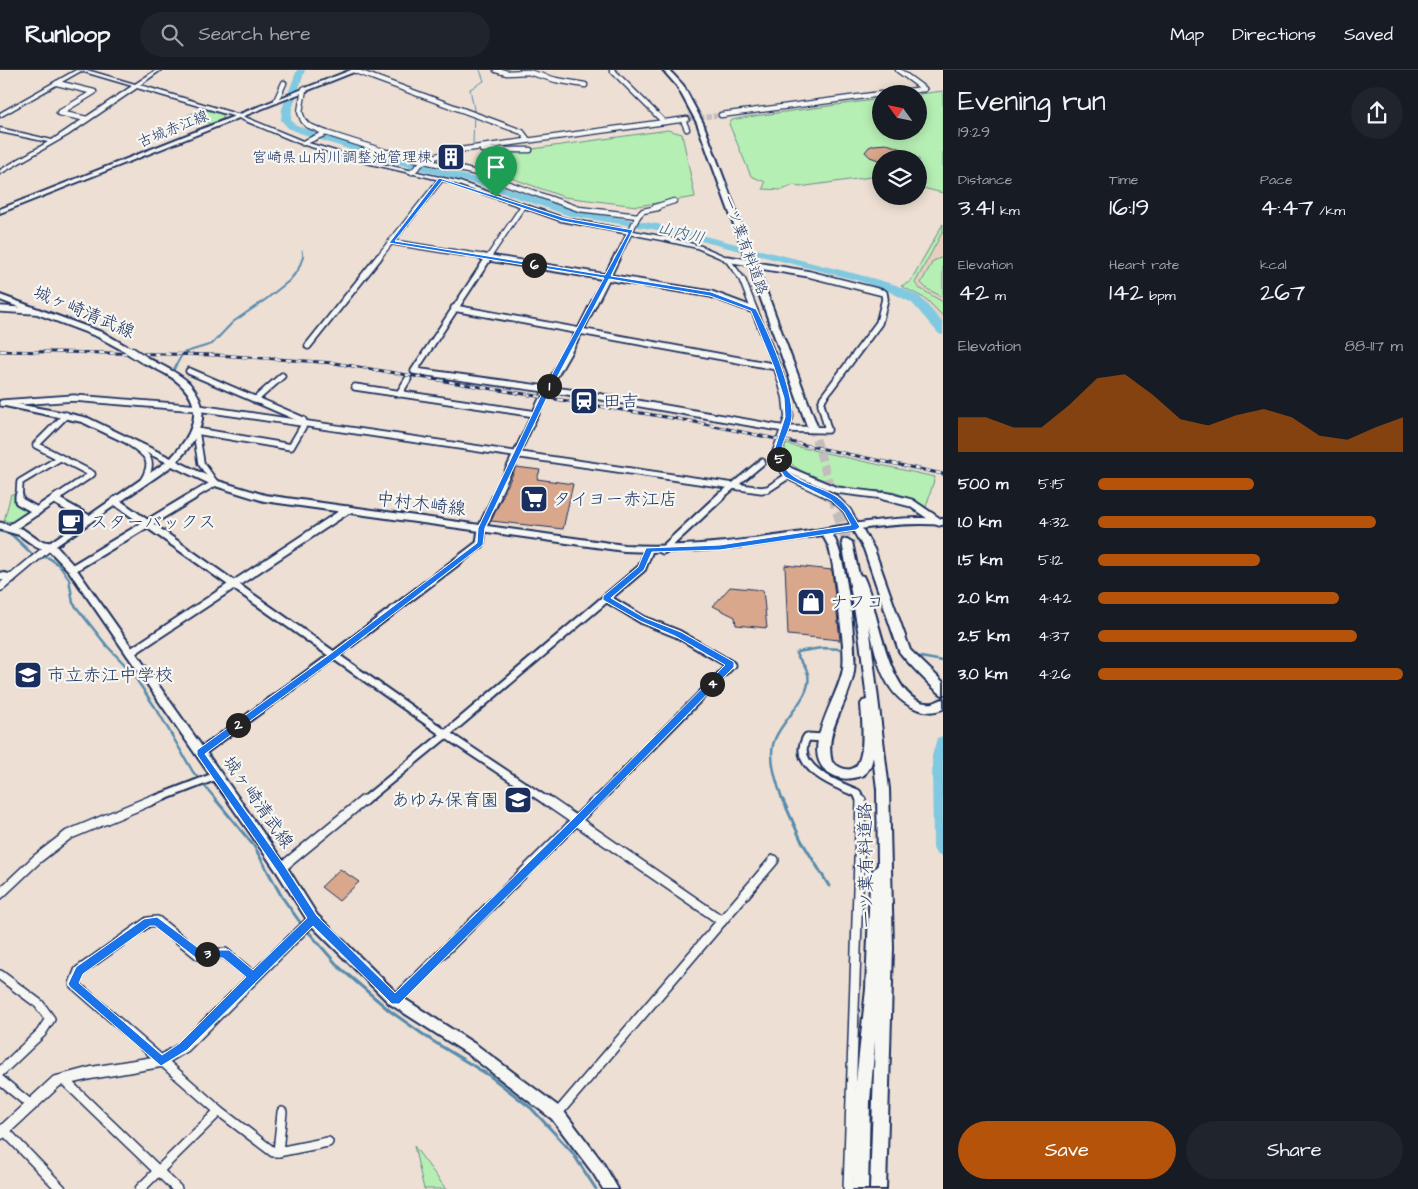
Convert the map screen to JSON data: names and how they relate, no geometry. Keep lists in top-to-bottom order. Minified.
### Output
{"streets":{"main road":["古城赤江線","一ツ葉有料道路","城ヶ崎清武線","中村木崎線"]},"water":["山内川"],"places":{"building":["宮崎県山内川調整池管理棟"],"station":["田吉"],"supermarket":["タイヨー赤江店"],"cafe":["スターバックス"],"shop":["ナフコ"],"school or university":["市立赤江中学校","あゆみ保育園"]},"north":"top left","page":{"header":"Runloop","search":"Search here","nav":["Map","Directions","Saved"],"heading":["Evening run","19:29"],"stats":[["Distance","3.41 km"],["Time","16:19"],["Pace","4:47 /km"],["Elevation","42 m"],["Heart rate","142 bpm"],["kcal","267"]],"pins":["6","1","5","4","2","3"],"chart":["Elevation","88–117 m"],"list":[{"name":"500 m","note":"5:15"},{"name":"1.0 km","note":"4:32"},{"name":"1.5 km","note":"5:12"},{"name":"2.0 km","note":"4:42"},{"name":"2.5 km","note":"4:37"},{"name":"3.0 km","note":"4:26"}],"buttons":["Save","Share"]}}
